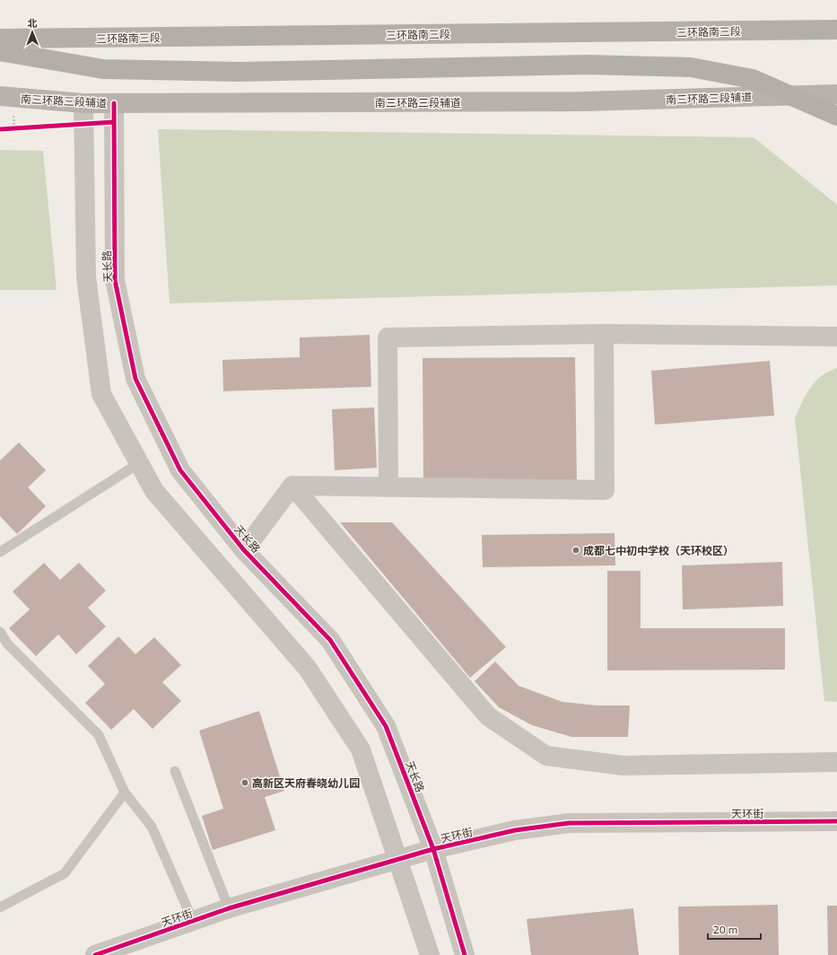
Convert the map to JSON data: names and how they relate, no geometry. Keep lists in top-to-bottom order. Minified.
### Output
{"streets":{"highway":["三环路南三段"],"main road":["南三环路三段辅道"],"street":["天长路","天环街"]},"crossings":[["南三环路三段辅道","天长路"],["天长路","天环街"]],"places":["成都七中初中学校（天环校区）","高新区天府春晓幼儿园"],"scale_bar":"20 m","north":"top"}
